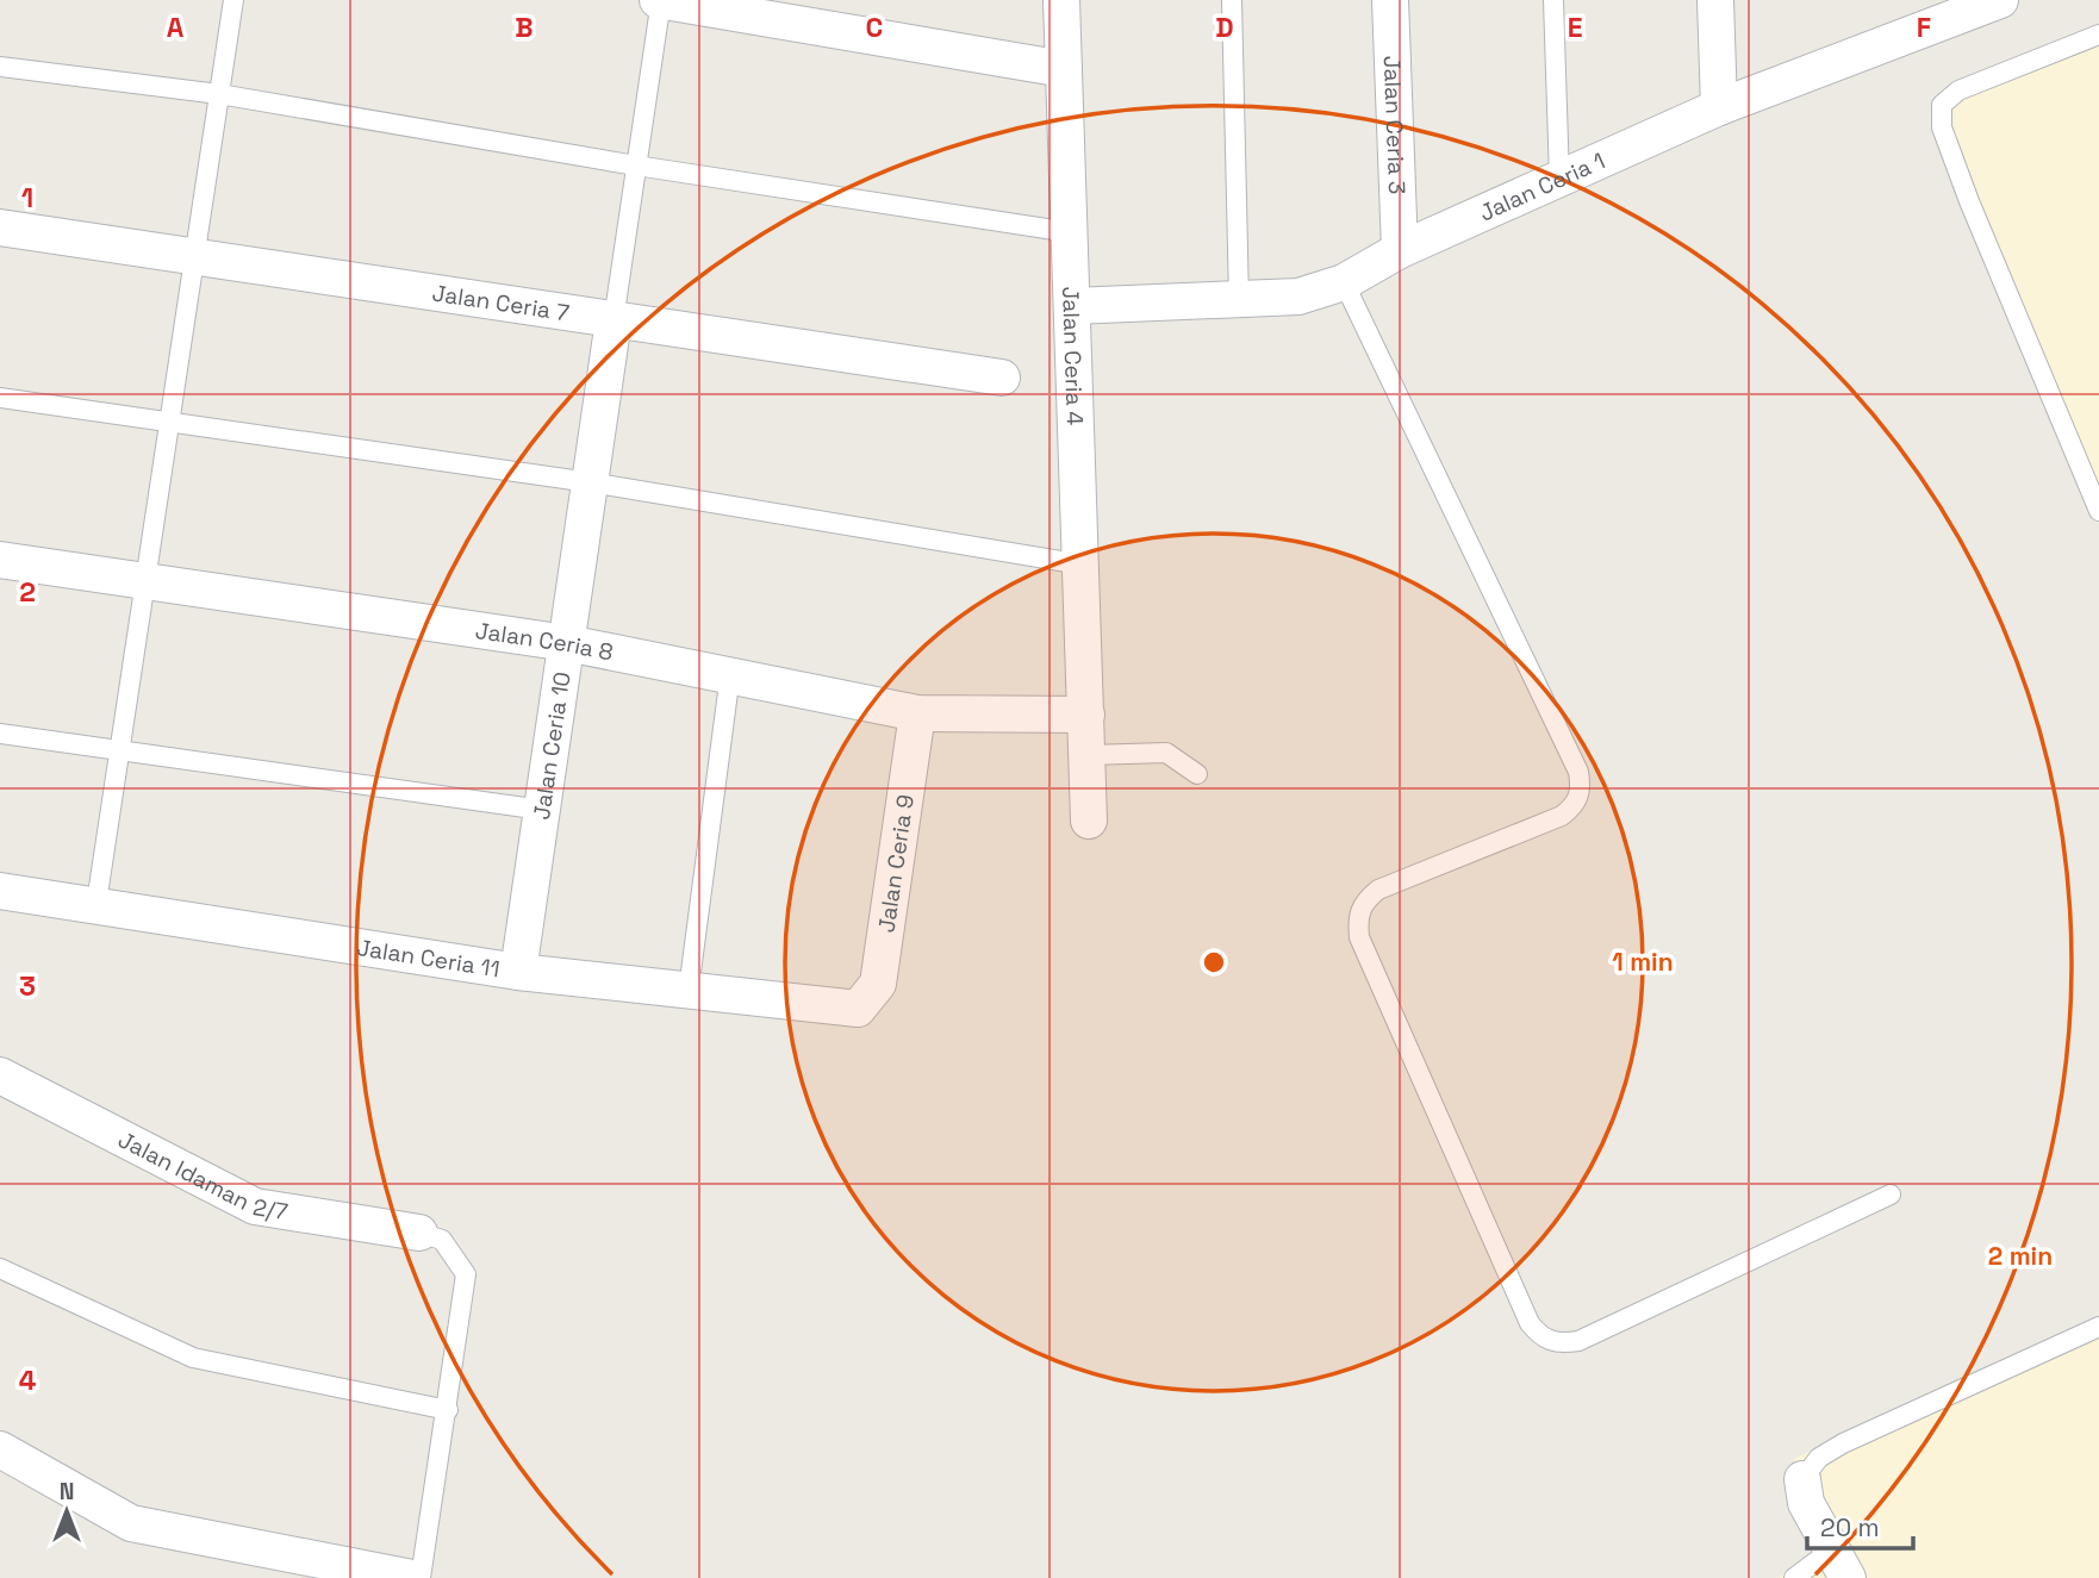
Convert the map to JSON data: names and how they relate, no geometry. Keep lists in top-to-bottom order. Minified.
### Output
{"streets":{"street":["Jalan Ceria 3","Jalan Ceria 1","Jalan Ceria 7","Jalan Ceria 4","Jalan Ceria 8","Jalan Ceria 10","Jalan Ceria 9","Jalan Ceria 11","Jalan Idaman 2/7"]},"crossings":[["Jalan Ceria 3","Jalan Ceria 1"],["Jalan Ceria 1","Jalan Ceria 4"],["Jalan Ceria 7","Jalan Ceria 10"],["Jalan Ceria 4","Jalan Ceria 8"],["Jalan Ceria 8","Jalan Ceria 10"],["Jalan Ceria 8","Jalan Ceria 9"],["Jalan Ceria 10","Jalan Ceria 11"],["Jalan Ceria 9","Jalan Ceria 11"]],"scale_bar":"20 m","north":"top","grid":{"columns":["A","B","C","D","E","F"],"rows":["1","2","3","4"]},"rings":["1 min","2 min"]}
